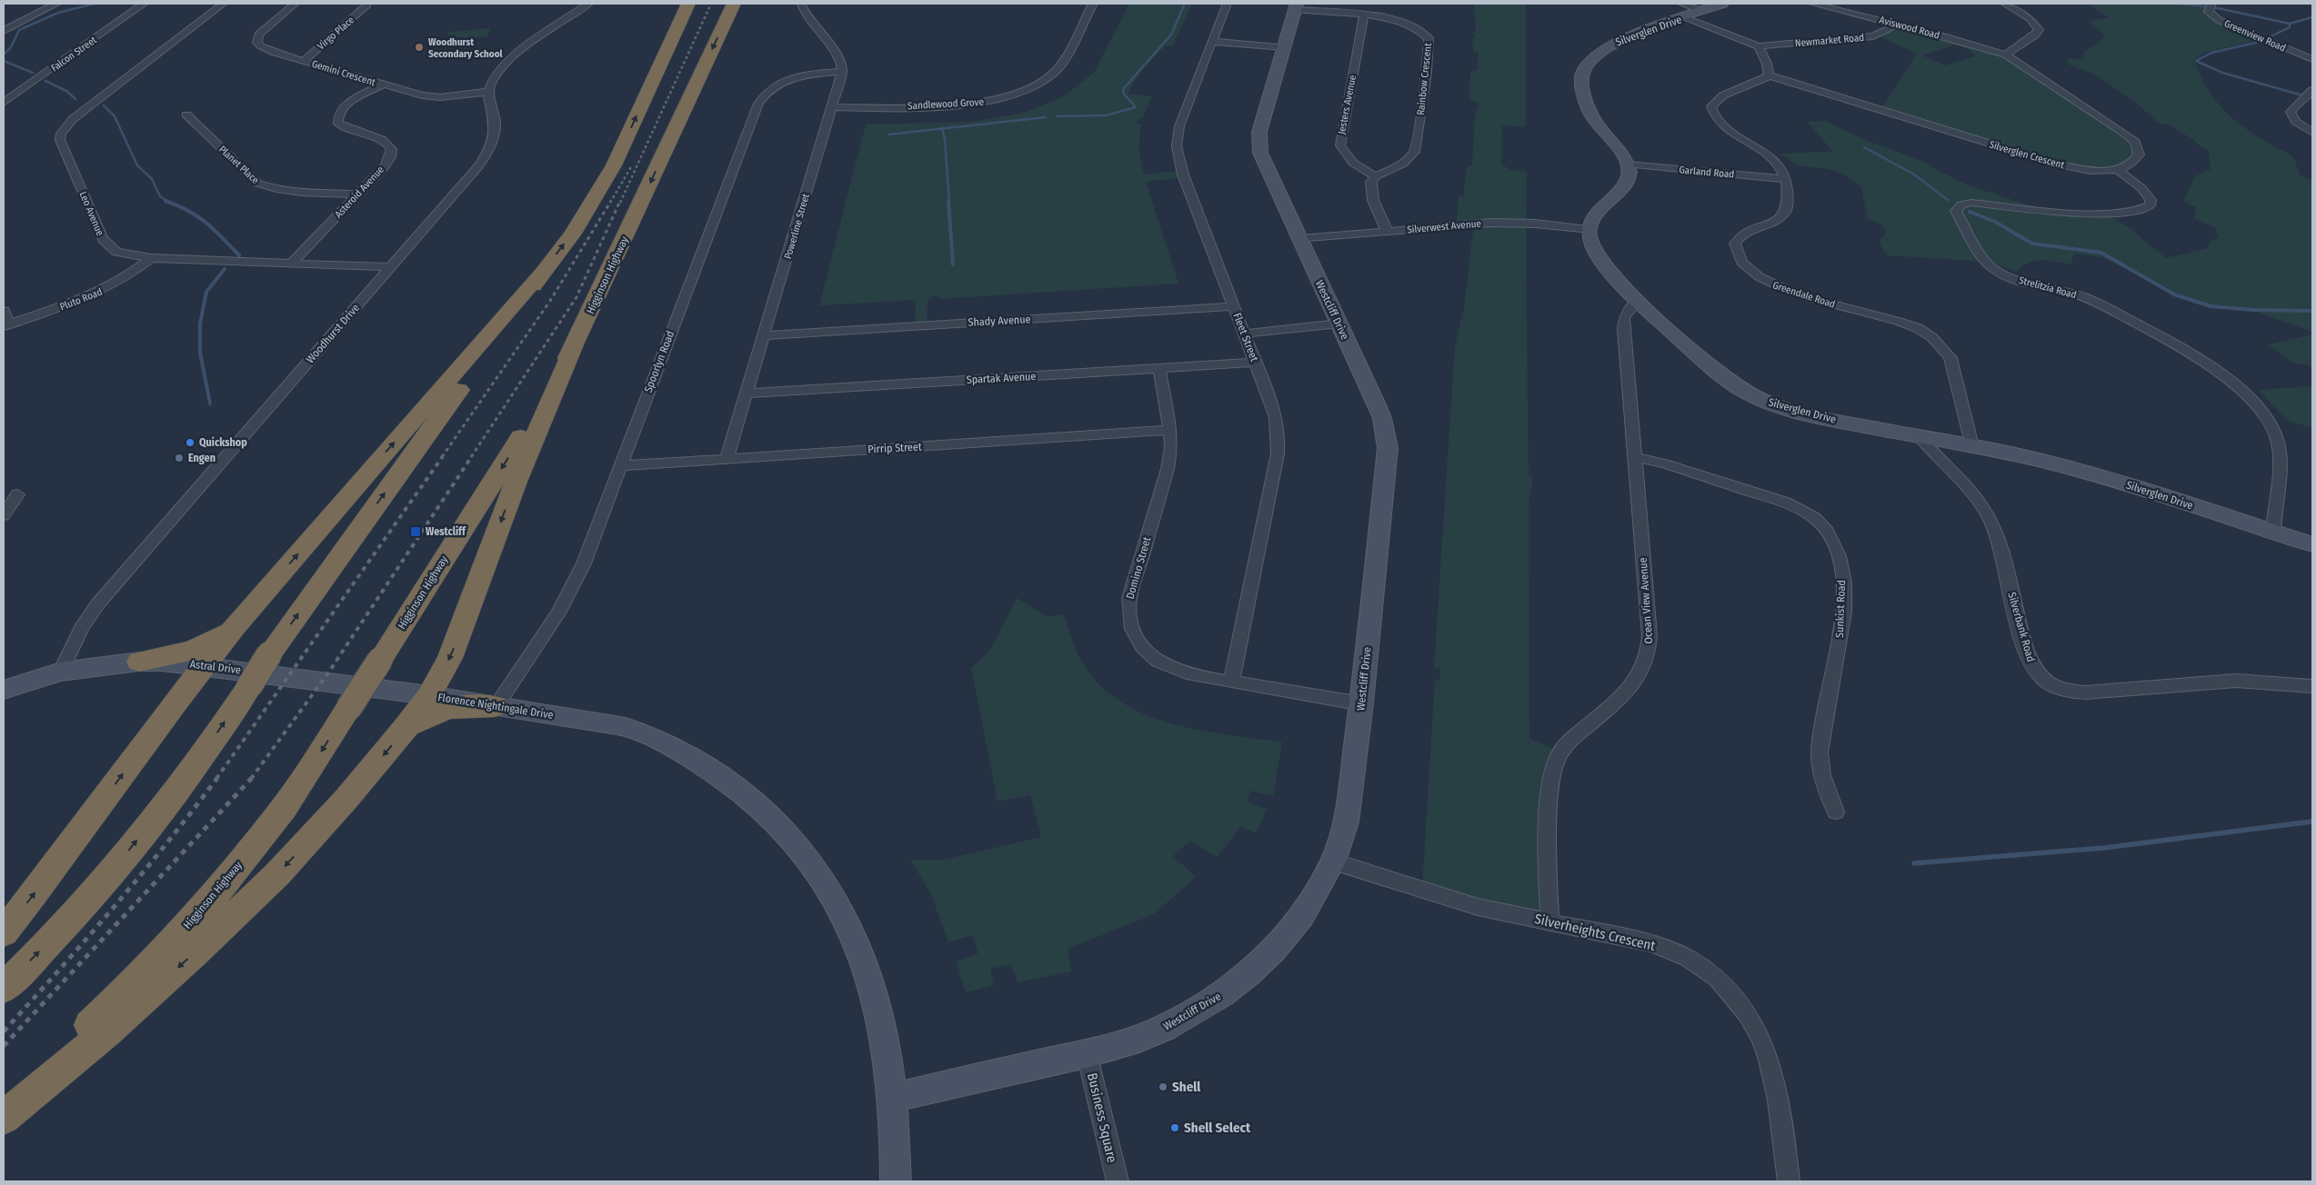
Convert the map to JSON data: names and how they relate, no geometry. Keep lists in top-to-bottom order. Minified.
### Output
{"streets":{"highway":["Higginson Highway"],"street":["Aviswood Road","Silverglen Drive","Virgo Place","Greenview Road","Newmarket Road","Falcon Street","Gemini Crescent","Rainbow Crescent","Sandlewood Grove","Jesters Avenue","Silverglen Crescent","Planet Place","Garland Road","Asteroid Avenue","Leo Avenue","Powerline Street","Silverwest Avenue","Strelitzia Road","Greendale Road","Pluto Road","Westcliff Drive","Shady Avenue","Woodhurst Drive","Fleet Street","Spoorlyn Road","Spartak Avenue","Pirrip Street","Domino Street","Ocean View Avenue","Sunkist Road","Silverbank Road","Astral Drive","Florence Nightingale Drive","Silverheights Crescent","Business Square"]},"crossings":[["Aviswood Road","Newmarket Road"],["Silverglen Drive","Garland Road"],["Silverglen Drive","Silverwest Avenue"],["Silverglen Drive","Strelitzia Road"],["Silverglen Drive","Greendale Road"],["Silverglen Drive","Ocean View Avenue"],["Silverglen Drive","Silverbank Road"],["Virgo Place","Gemini Crescent"],["Gemini Crescent","Asteroid Avenue"],["Gemini Crescent","Woodhurst Drive"],["Rainbow Crescent","Jesters Avenue"],["Rainbow Crescent","Westcliff Drive"],["Sandlewood Grove","Powerline Street"],["Silverglen Crescent","Strelitzia Road"],["Silverglen Crescent","Greendale Road"],["Planet Place","Asteroid Avenue"],["Garland Road","Greendale Road"],["Asteroid Avenue","Leo Avenue"],["Leo Avenue","Pluto Road"],["Leo Avenue","Woodhurst Drive"],["Powerline Street","Shady Avenue"],["Powerline Street","Spoorlyn Road"],["Powerline Street","Spartak Avenue"],["Powerline Street","Pirrip Street"],["Silverwest Avenue","Westcliff Drive"],["Westcliff Drive","Domino Street"],["Westcliff Drive","Florence Nightingale Drive"],["Westcliff Drive","Silverheights Crescent"],["Westcliff Drive","Business Square"],["Shady Avenue","Fleet Street"],["Woodhurst Drive","Astral Drive"],["Fleet Street","Spartak Avenue"],["Fleet Street","Domino Street"],["Spoorlyn Road","Pirrip Street"],["Spoorlyn Road","Florence Nightingale Drive"],["Spartak Avenue","Domino Street"],["Pirrip Street","Domino Street"],["Ocean View Avenue","Sunkist Road"],["Ocean View Avenue","Silverheights Crescent"],["Astral Drive","Florence Nightingale Drive"]],"places":{"other":["Woodhurst Secondary School","Quickshop","Engen","Shell","Shell Select"],"transit":["Westcliff"]}}
